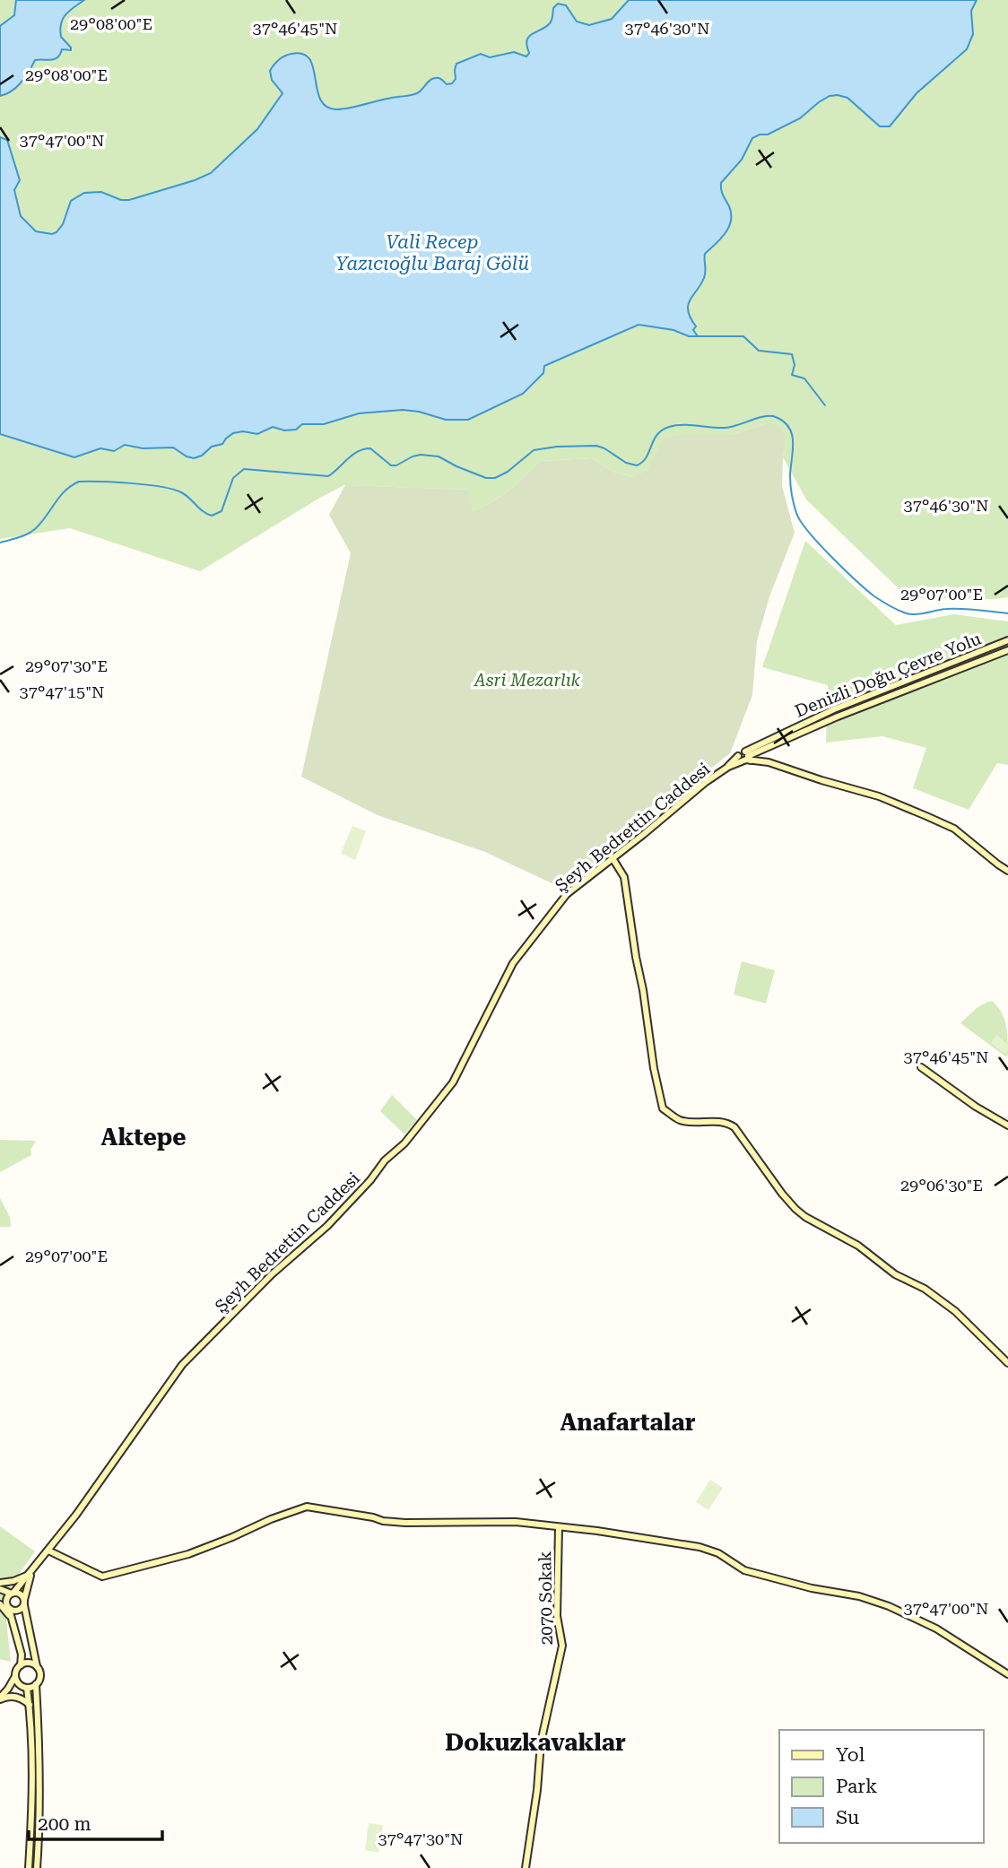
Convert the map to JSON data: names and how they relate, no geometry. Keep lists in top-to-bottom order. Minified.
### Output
{"streets":{"main road":["Denizli Doğu Çevre Yolu","Şeyh Bedrettin Caddesi","2070 Sokak"]},"crossings":[["Denizli Doğu Çevre Yolu","Şeyh Bedrettin Caddesi"]],"districts":["Aktepe","Anafartalar","Dokuzkavaklar"],"water":["Vali Recep Yazıcıoğlu Baraj Gölü"],"parks":["Asri Mezarlık"],"legend":["Yol","Park","Su"],"scale_bar":"200 m","coordinates":["29°08'00\"E","37°46'45\"N","37°46'30\"N","37°47'00\"N","29°07'00\"E","29°07'30\"E","37°47'15\"N","29°06'30\"E","37°47'30\"N"]}
